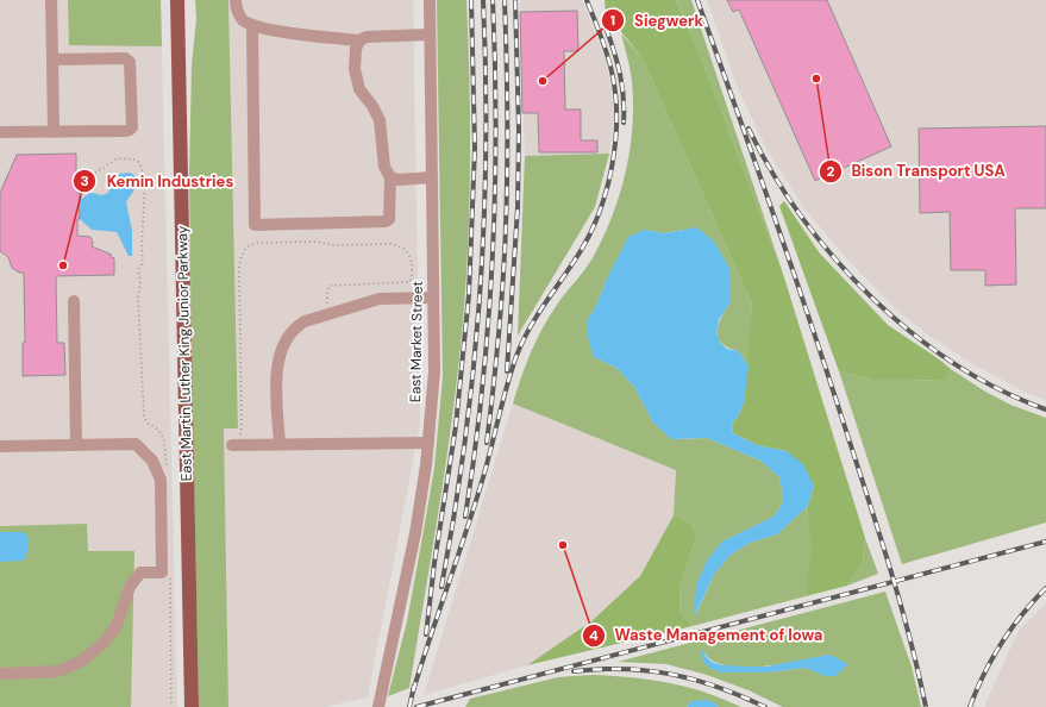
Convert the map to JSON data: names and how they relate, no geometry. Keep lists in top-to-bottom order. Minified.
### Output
{"streets":{"main road":["East Martin Luther King Junior Parkway"],"street":["East Market Street"]},"places":["Bison Transport USA","Siegwerk","Kemin Industries","Waste Management of Iowa"]}
